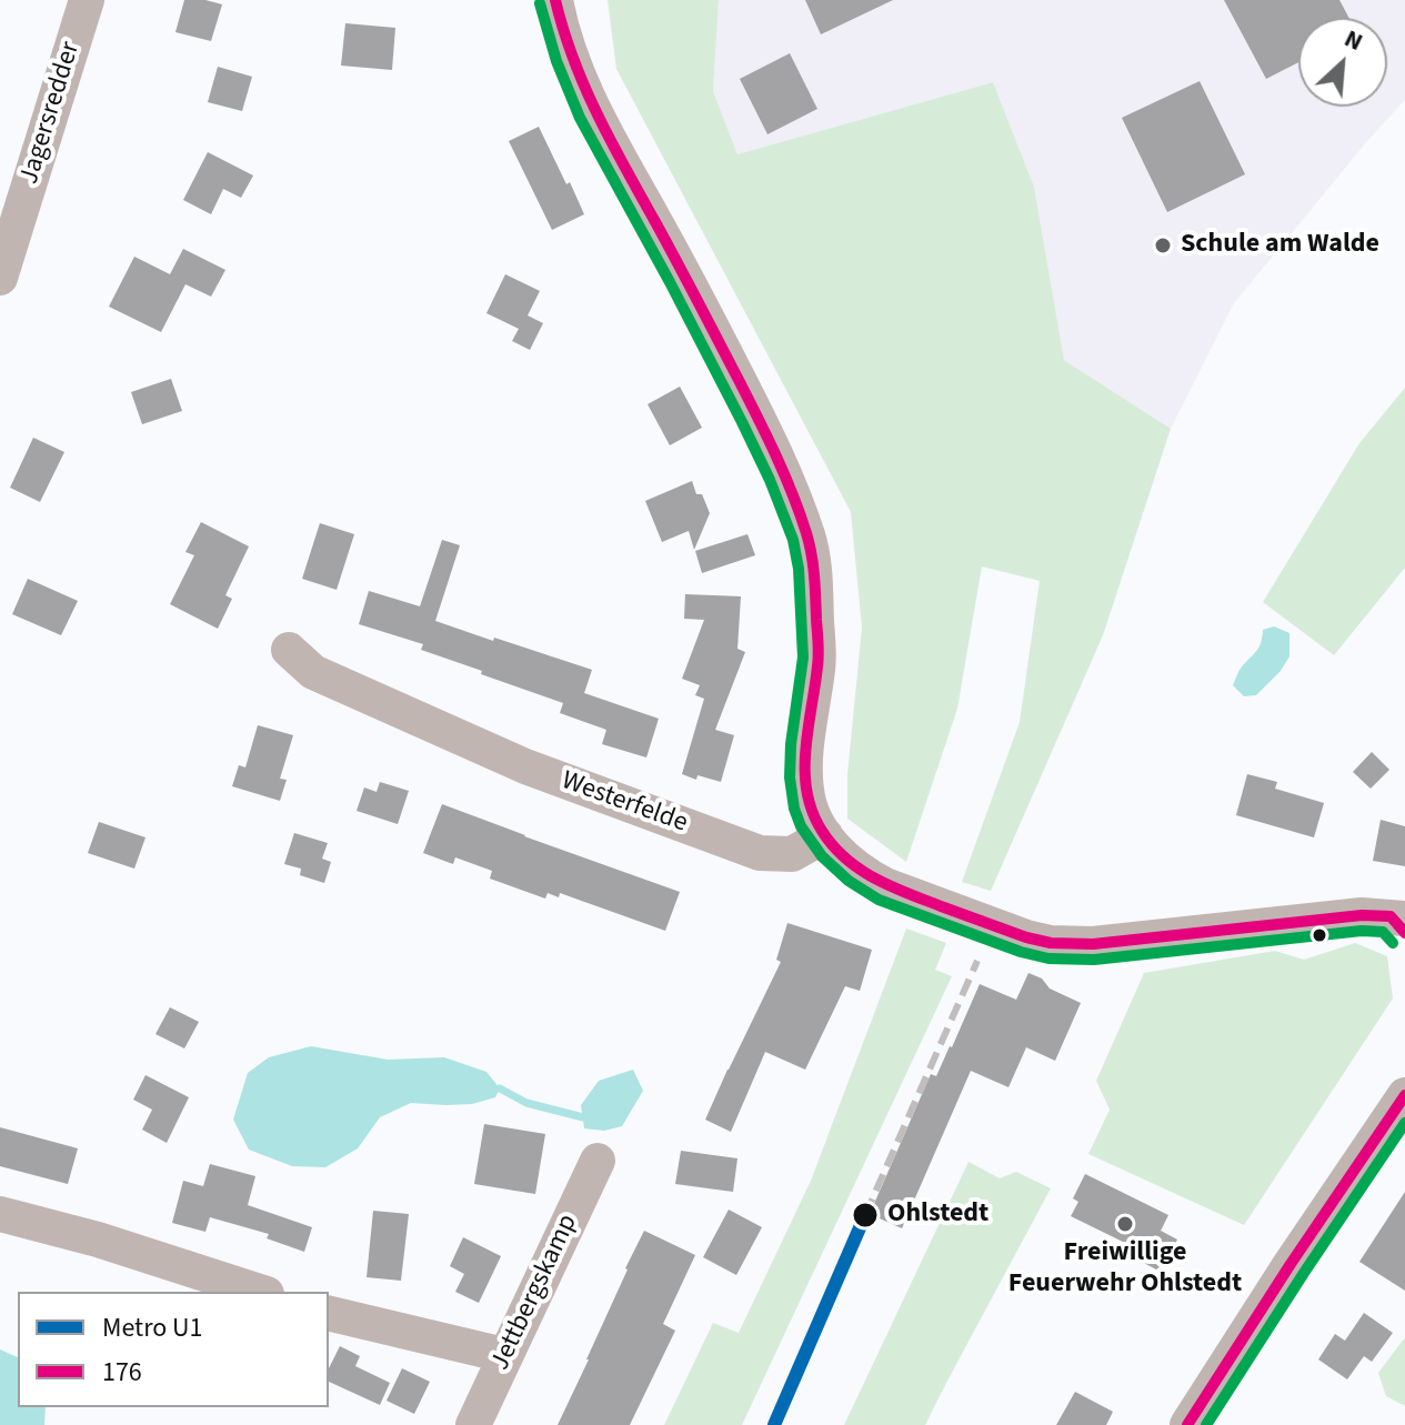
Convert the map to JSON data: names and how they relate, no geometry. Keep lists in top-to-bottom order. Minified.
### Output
{"streets":{"street":["Jagersredder","Westerfelde","Jettbergskamp"]},"places":["Schule am Walde","Ohlstedt","Freiwillige Feuerwehr Ohlstedt"],"lines":["transit line 176","metro line U1"],"legend":["Metro U1","176"],"north":"top right"}
